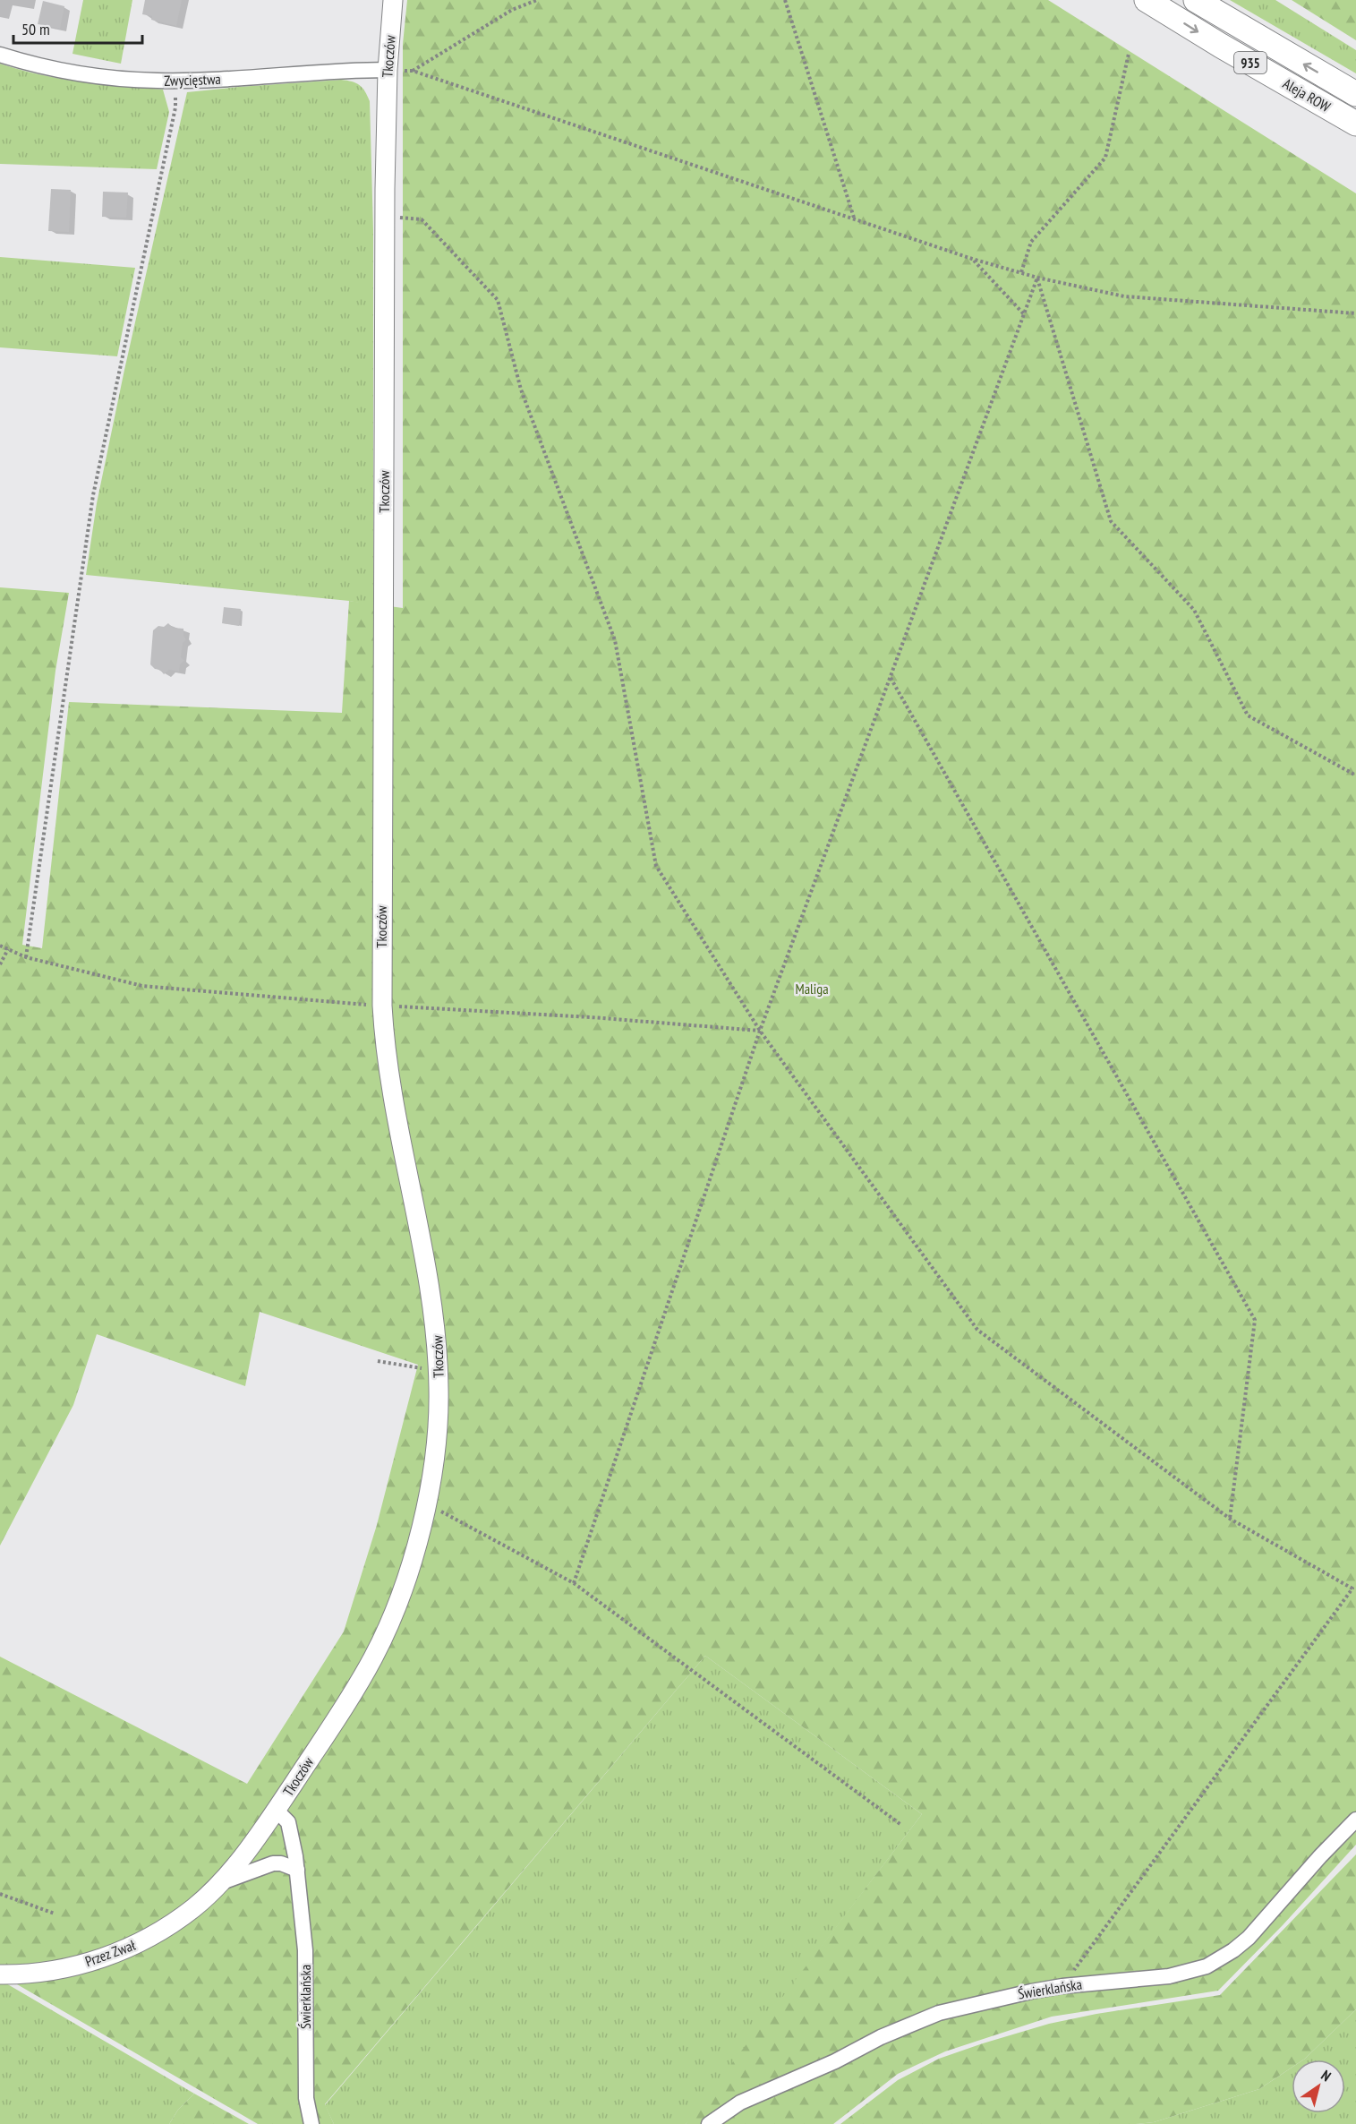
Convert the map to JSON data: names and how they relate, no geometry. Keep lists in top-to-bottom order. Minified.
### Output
{"streets":{"main road":["935","Aleja ROW"],"street":["Tkoczów","Zwycięstwa","Przez Zwał","Świerklańska"]},"crossings":[["Tkoczów","Zwycięstwa"],["Tkoczów","Świerklańska"]],"parks":["Maliga"],"scale_bar":"50 m","north":"top right"}
